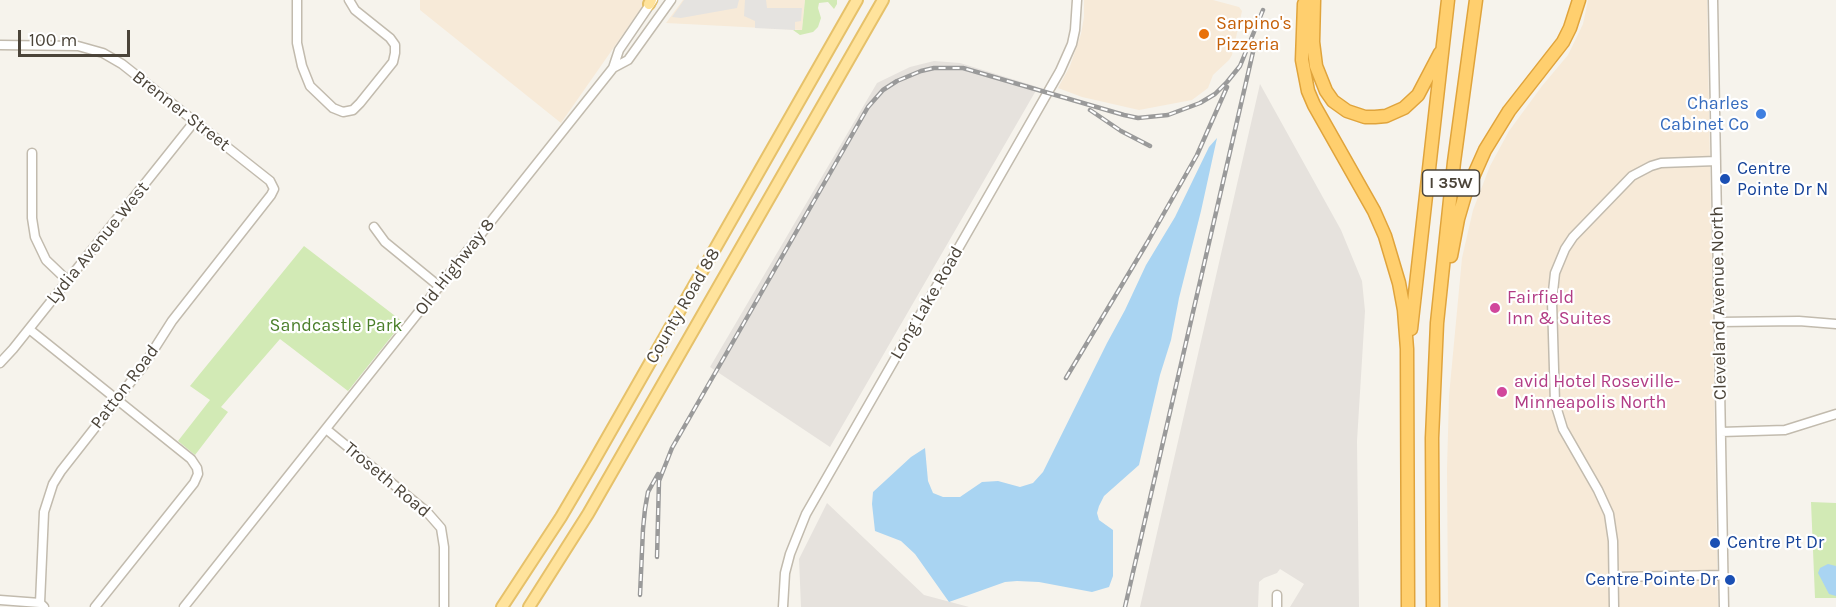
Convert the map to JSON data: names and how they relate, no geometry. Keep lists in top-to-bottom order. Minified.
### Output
{"streets":{"highway":["I 35W"],"main road":["County Road 88"],"street":["Brenner Street","Lydia Avenue West","Old Highway 8","Long Lake Road","Cleveland Avenue North","Patton Road","Troseth Road"]},"crossings":[["Brenner Street","Lydia Avenue West"],["Brenner Street","Patton Road"],["Old Highway 8","Troseth Road"]],"parks":["Sandcastle Park"],"places":["Sarpino's Pizzeria","Charles Cabinet Co","Centre Pointe Dr N","Fairfield Inn & Suites","avid Hotel Roseville- Minneapolis North","Centre Pt Dr","Centre Pointe Dr"],"scale_bar":"100 m"}
